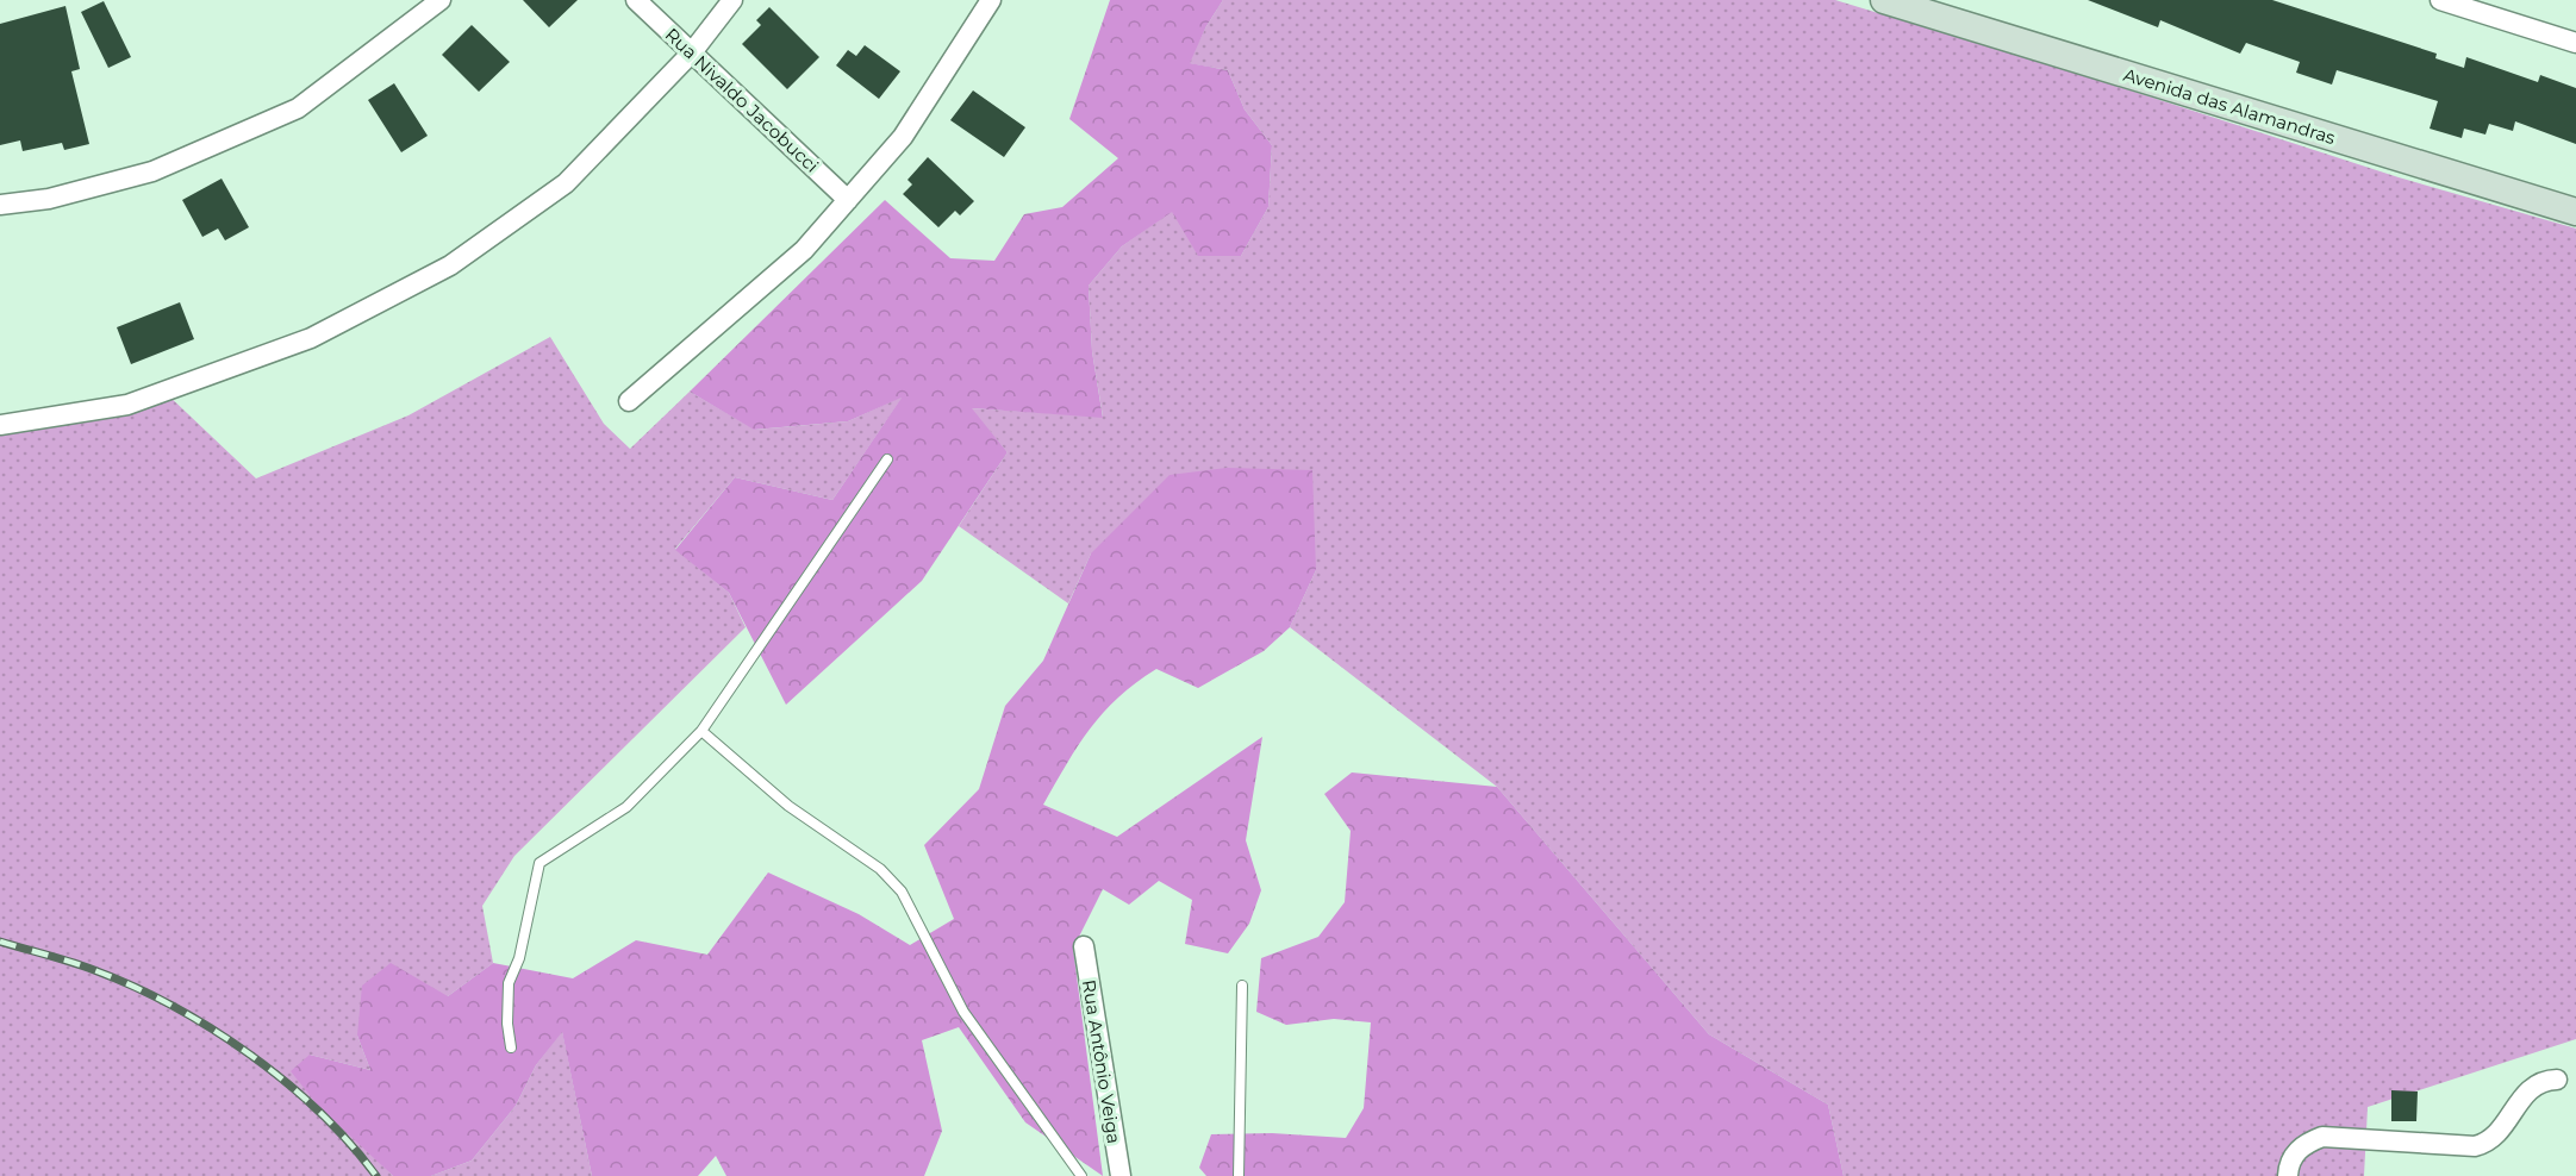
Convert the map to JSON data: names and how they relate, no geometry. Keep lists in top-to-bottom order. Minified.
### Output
{"streets":{"street":["Rua Nivaldo Jacobucci","Avenida das Alamandras","Rua Antônio Veiga"]}}
